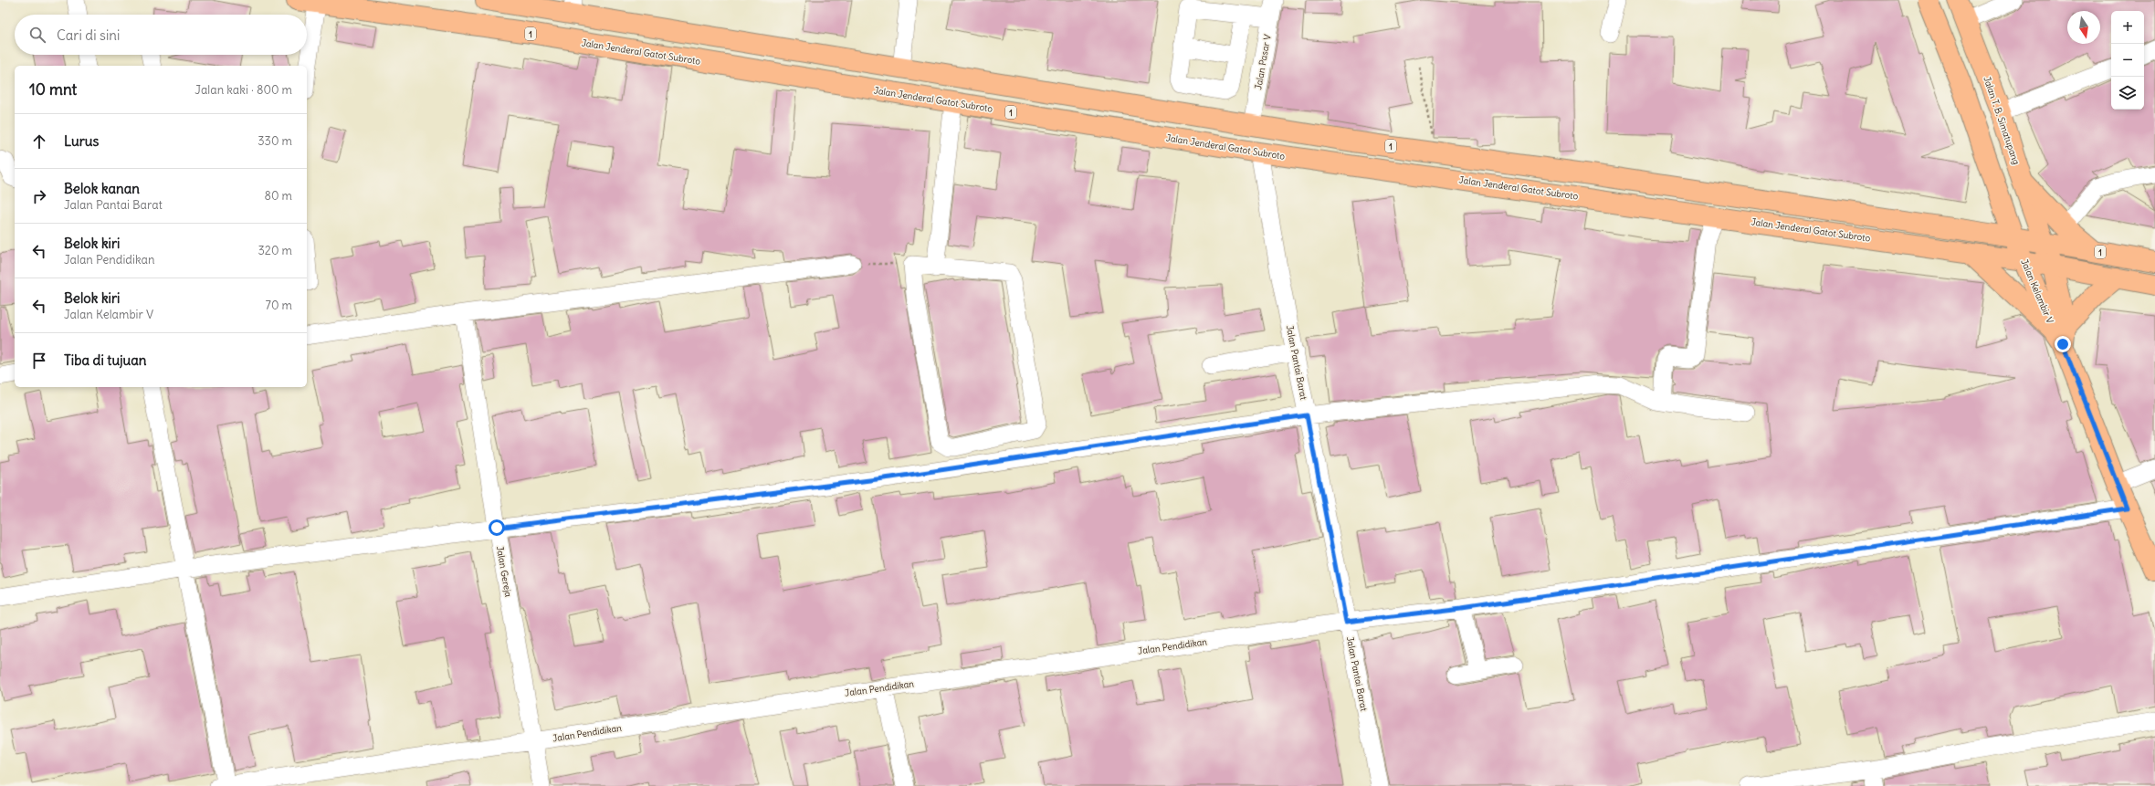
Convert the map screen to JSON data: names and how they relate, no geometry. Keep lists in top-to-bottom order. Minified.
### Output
{"streets":{"main road":["1","Jalan Jenderal Gatot Subroto","Jalan T. B. Simatupang","Jalan Kelambir V"],"street":["Jalan Pasar V","Jalan Pantai Barat","Jalan Gereja","Jalan Pendidikan"]},"crossings":[["1","Jalan Pasar V"],["1","Jalan T. B. Simatupang"],["1","Jalan Kelambir V"],["Jalan Jenderal Gatot Subroto","Jalan Kelambir V"],["Jalan Jenderal Gatot Subroto","Jalan Pantai Barat"],["Jalan T. B. Simatupang","Jalan Kelambir V"],["Jalan Kelambir V","Jalan Pendidikan"],["Jalan Pantai Barat","Jalan Pendidikan"],["Jalan Gereja","Jalan Pendidikan"]],"north":"bottom","page":{"map_buttons":["+","−"],"search":"Cari di sini","heading":["10 mnt","Jalan kaki · 800 m"],"list":[["Lurus","330 m"],["Belok kanan","Jalan Pantai Barat","80 m"],["Belok kiri","Jalan Pendidikan","320 m"],["Belok kiri","Jalan Kelambir V","70 m"],"Tiba di tujuan"]}}
